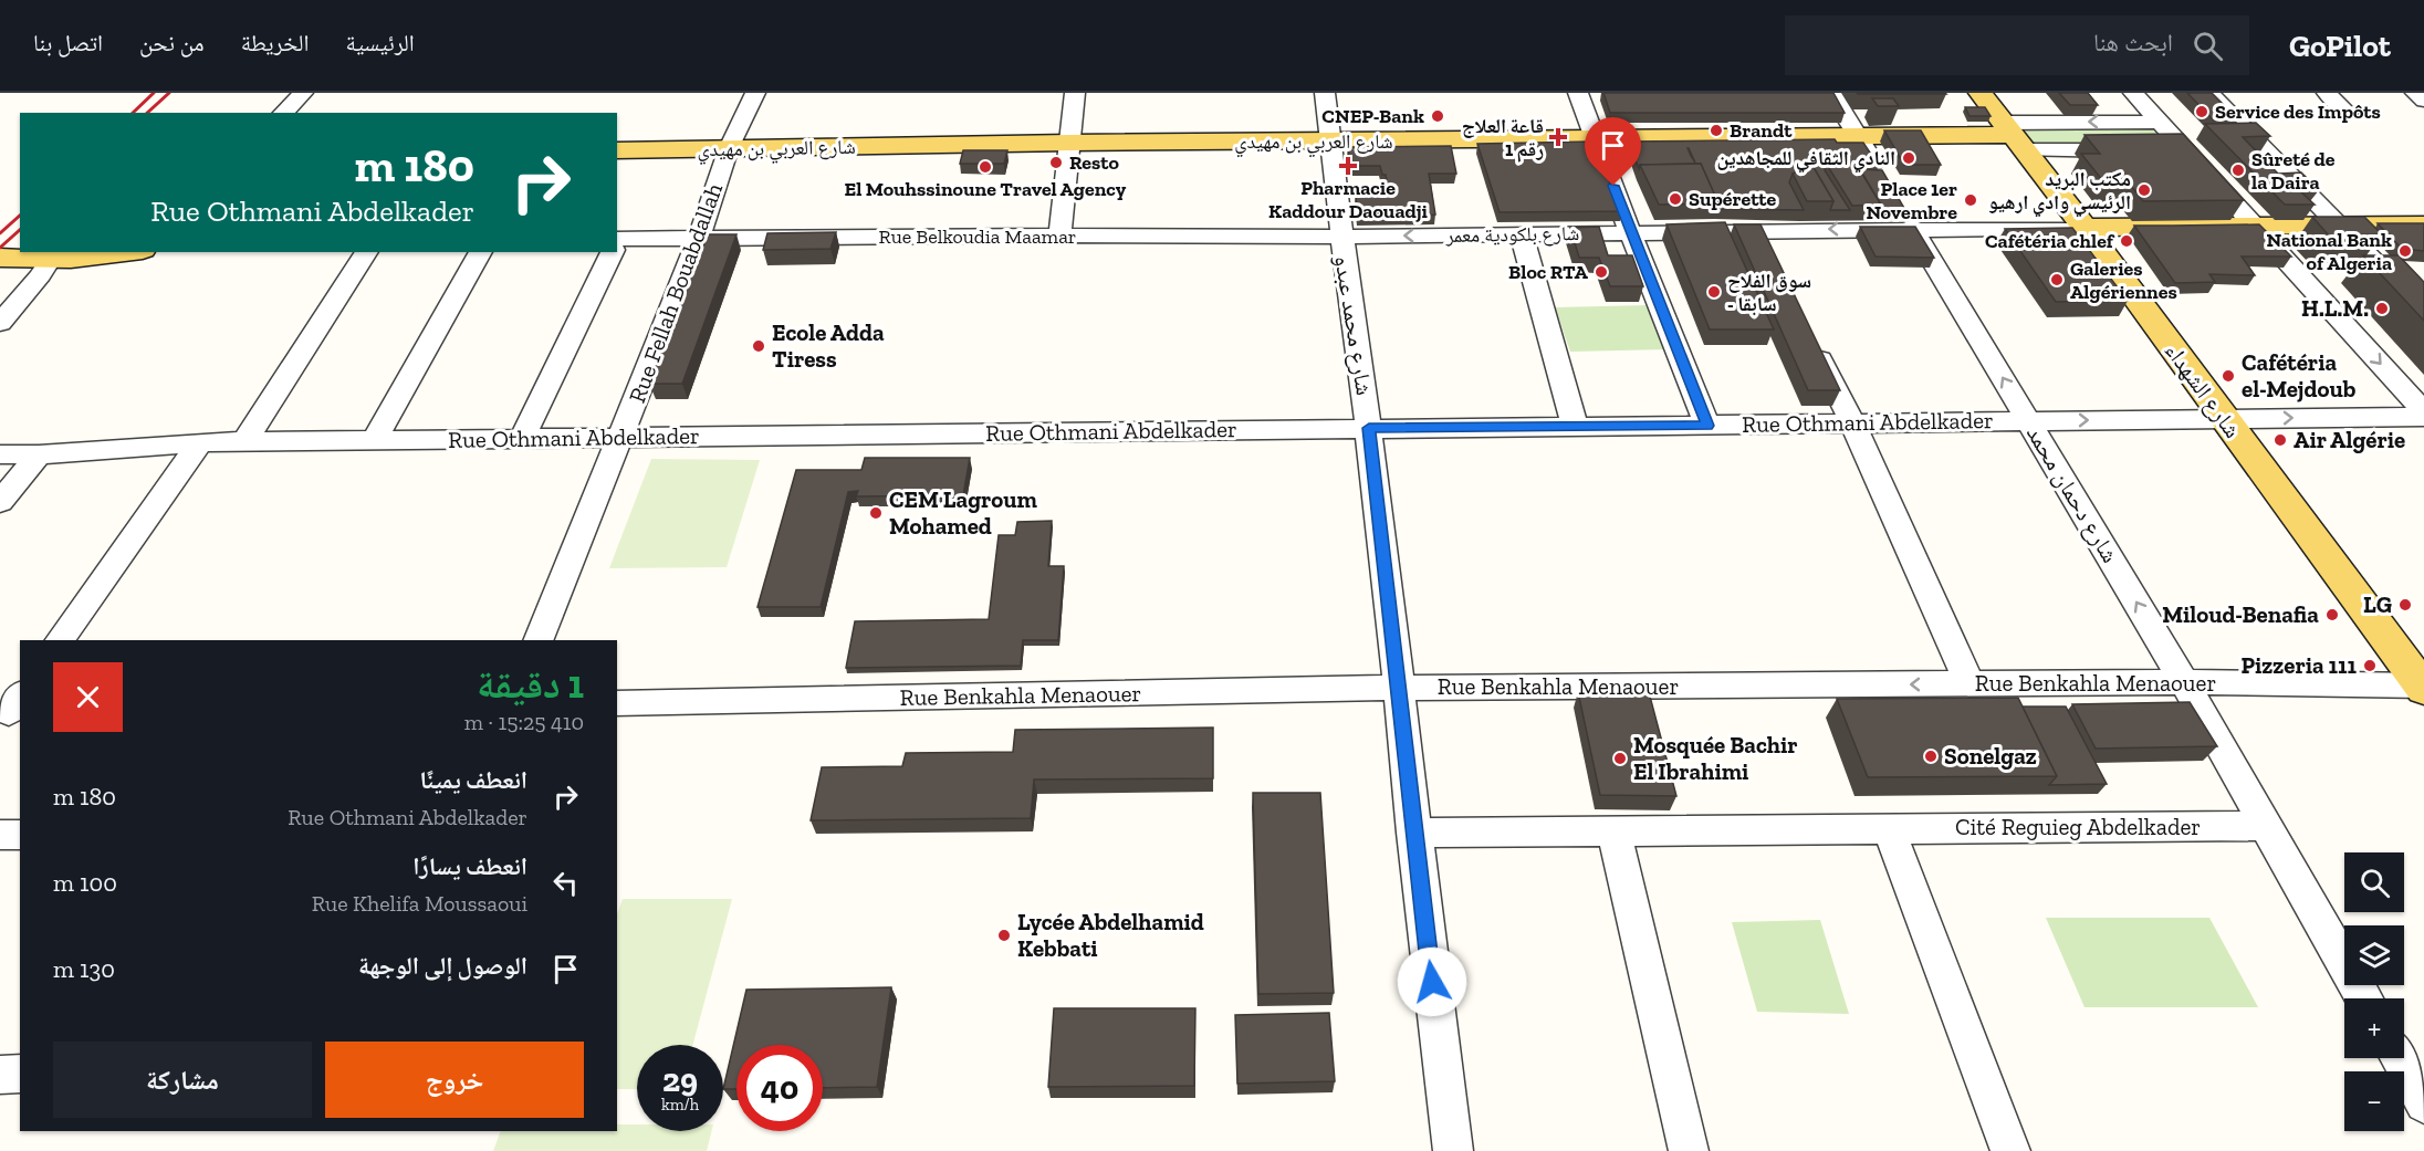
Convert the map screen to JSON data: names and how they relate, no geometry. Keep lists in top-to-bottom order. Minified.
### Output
{"streets":{"main road":["شارع العربي بن مهيدي","شارع الشهداء"],"street":["شارع بلكودية معمر","Rue Belkoudia Maamar","Rue Fellah Bouabdallah","شارع محمد عبدو","Rue Othmani Abdelkader","شارع دحمان محمد","Rue Benkahla Menaouer","Cité Reguieg Abdelkader"]},"crossings":[["شارع العربي بن مهيدي","Rue Fellah Bouabdallah"],["شارع العربي بن مهيدي","شارع محمد عبدو"],["شارع العربي بن مهيدي","شارع الشهداء"],["شارع العربي بن مهيدي","شارع دحمان محمد"],["شارع بلكودية معمر","Rue Belkoudia Maamar"],["شارع بلكودية معمر","شارع محمد عبدو"],["شارع بلكودية معمر","شارع الشهداء"],["شارع بلكودية معمر","شارع دحمان محمد"],["Rue Belkoudia Maamar","Rue Fellah Bouabdallah"],["Rue Belkoudia Maamar","شارع محمد عبدو"],["Rue Fellah Bouabdallah","Rue Othmani Abdelkader"],["شارع محمد عبدو","Rue Othmani Abdelkader"],["شارع محمد عبدو","Rue Benkahla Menaouer"],["شارع محمد عبدو","Cité Reguieg Abdelkader"],["شارع الشهداء","Rue Othmani Abdelkader"],["شارع الشهداء","Rue Benkahla Menaouer"],["Rue Othmani Abdelkader","شارع دحمان محمد"],["شارع دحمان محمد","Rue Benkahla Menaouer"],["شارع دحمان محمد","Cité Reguieg Abdelkader"]],"one_way":["شارع بلكودية معمر"],"places":{"other":["Service des Impôts","CNEP-Bank","Brandt","النادي الثقافي للمجاهدين","Resto","El Mouhssinoune Travel Agency","Sûreté de la Daira","مكتب البريد الرئيسي وادي ارهيو","Supérette","Place 1er Novembre","Cafétéria chlef","National Bank of Algeria","Bloc RTA","Galeries Algériennes","سوق الفلاح - سابقا","H.L.M.","Ecole Adda Tiress","Cafétéria el-Mejdoub","Air Algérie","CEM Lagroum Mohamed","LG","Miloud-Benafia","Pizzeria 111","Sonelgaz","Mosquée Bachir El Ibrahimi","Lycée Abdelhamid Kebbati"],"health":["قاعة العلاج رقم 1","Pharmacie Kaddour Daouadji"]},"page":{"header":"GoPilot","search":"ابحث هنا","nav":["الرئيسية","الخريطة","من نحن","اتصل بنا"],"turn":["180 m","Rue Othmani Abdelkader"],"heading":["1 دقيقة","410 m · 15:25"],"list":[{"name":"انعطف يمينًا","note":"Rue Othmani Abdelkader","value":"180 m"},{"name":"انعطف يسارًا","note":"Rue Khelifa Moussaoui","value":"100 m"},{"name":"الوصول إلى الوجهة","value":"130 m"}],"map_buttons":["+","−"],"buttons":["خروج","مشاركة"],"speed":"29 km/h","limit":"40"}}
